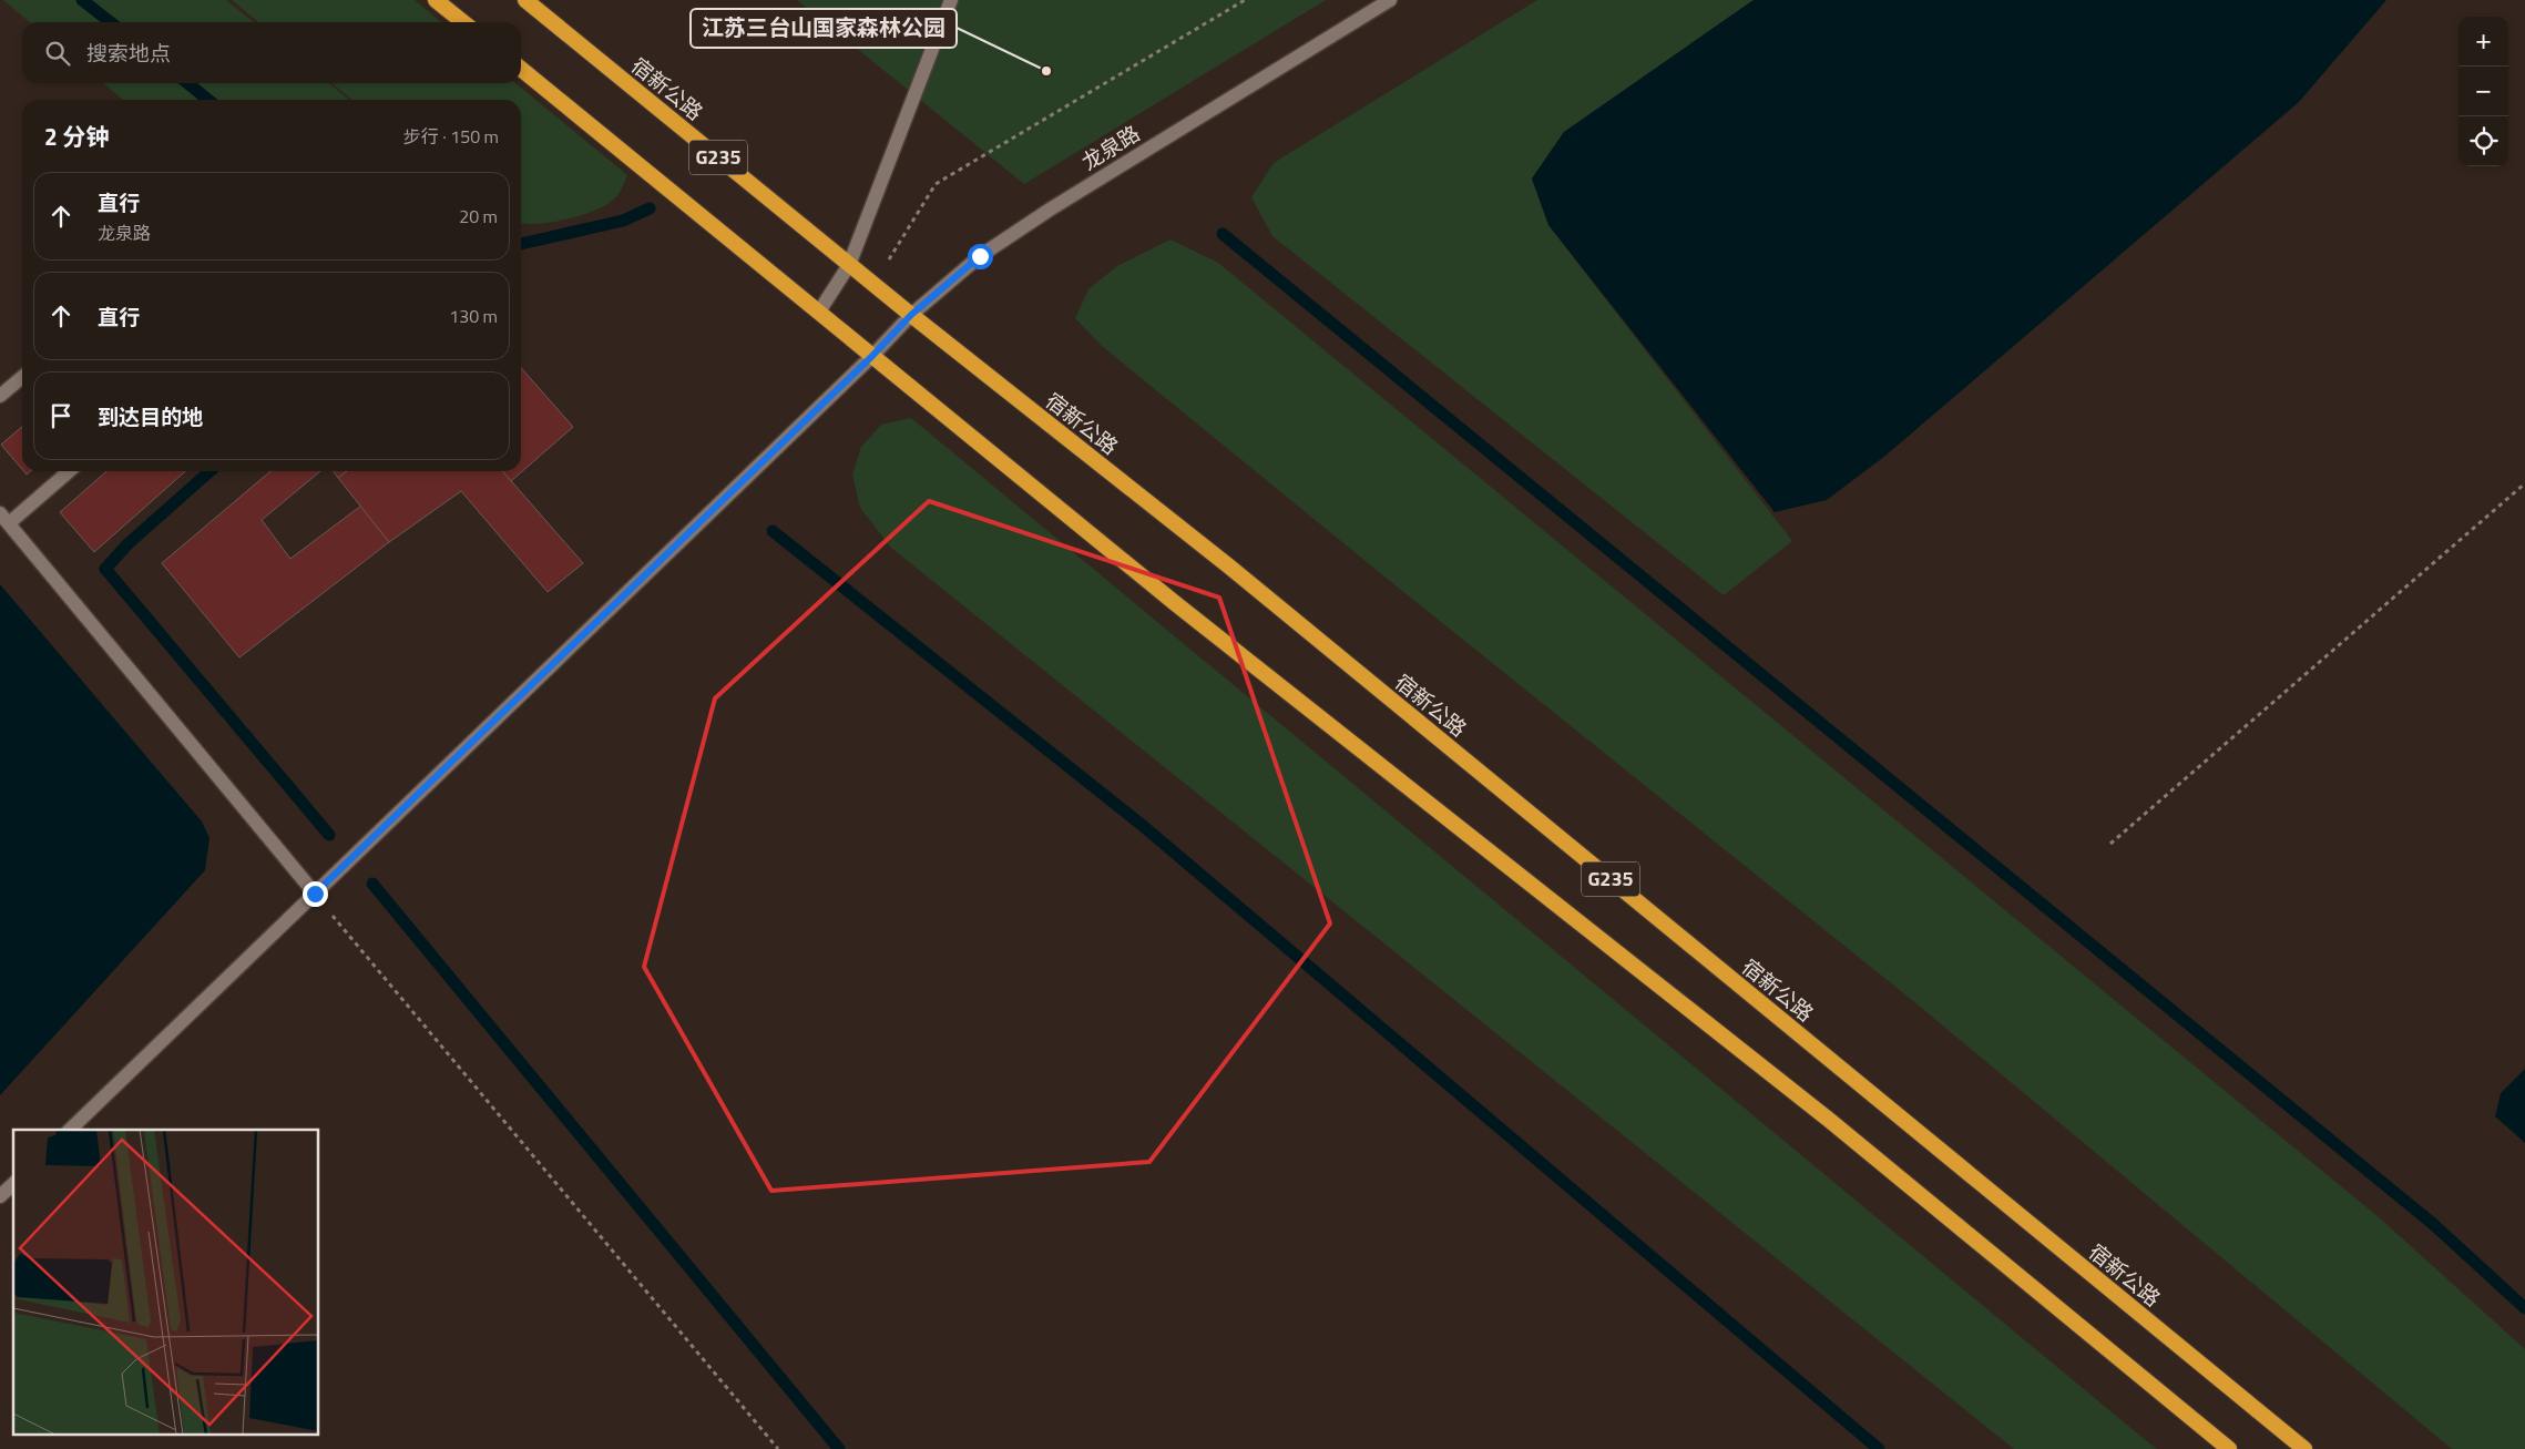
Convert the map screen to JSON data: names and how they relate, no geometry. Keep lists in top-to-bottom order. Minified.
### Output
{"streets":{"highway":["宿新公路","G235"],"street":["龙泉路"]},"crossings":[["宿新公路","龙泉路"],["龙泉路","G235"]],"places":["江苏三台山国家森林公园"],"page":{"map_buttons":["+","−"],"search":"搜索地点","heading":["2 分钟","步行 · 150 m"],"list":[["直行","龙泉路","20 m"],["直行","130 m"],"到达目的地"]}}
